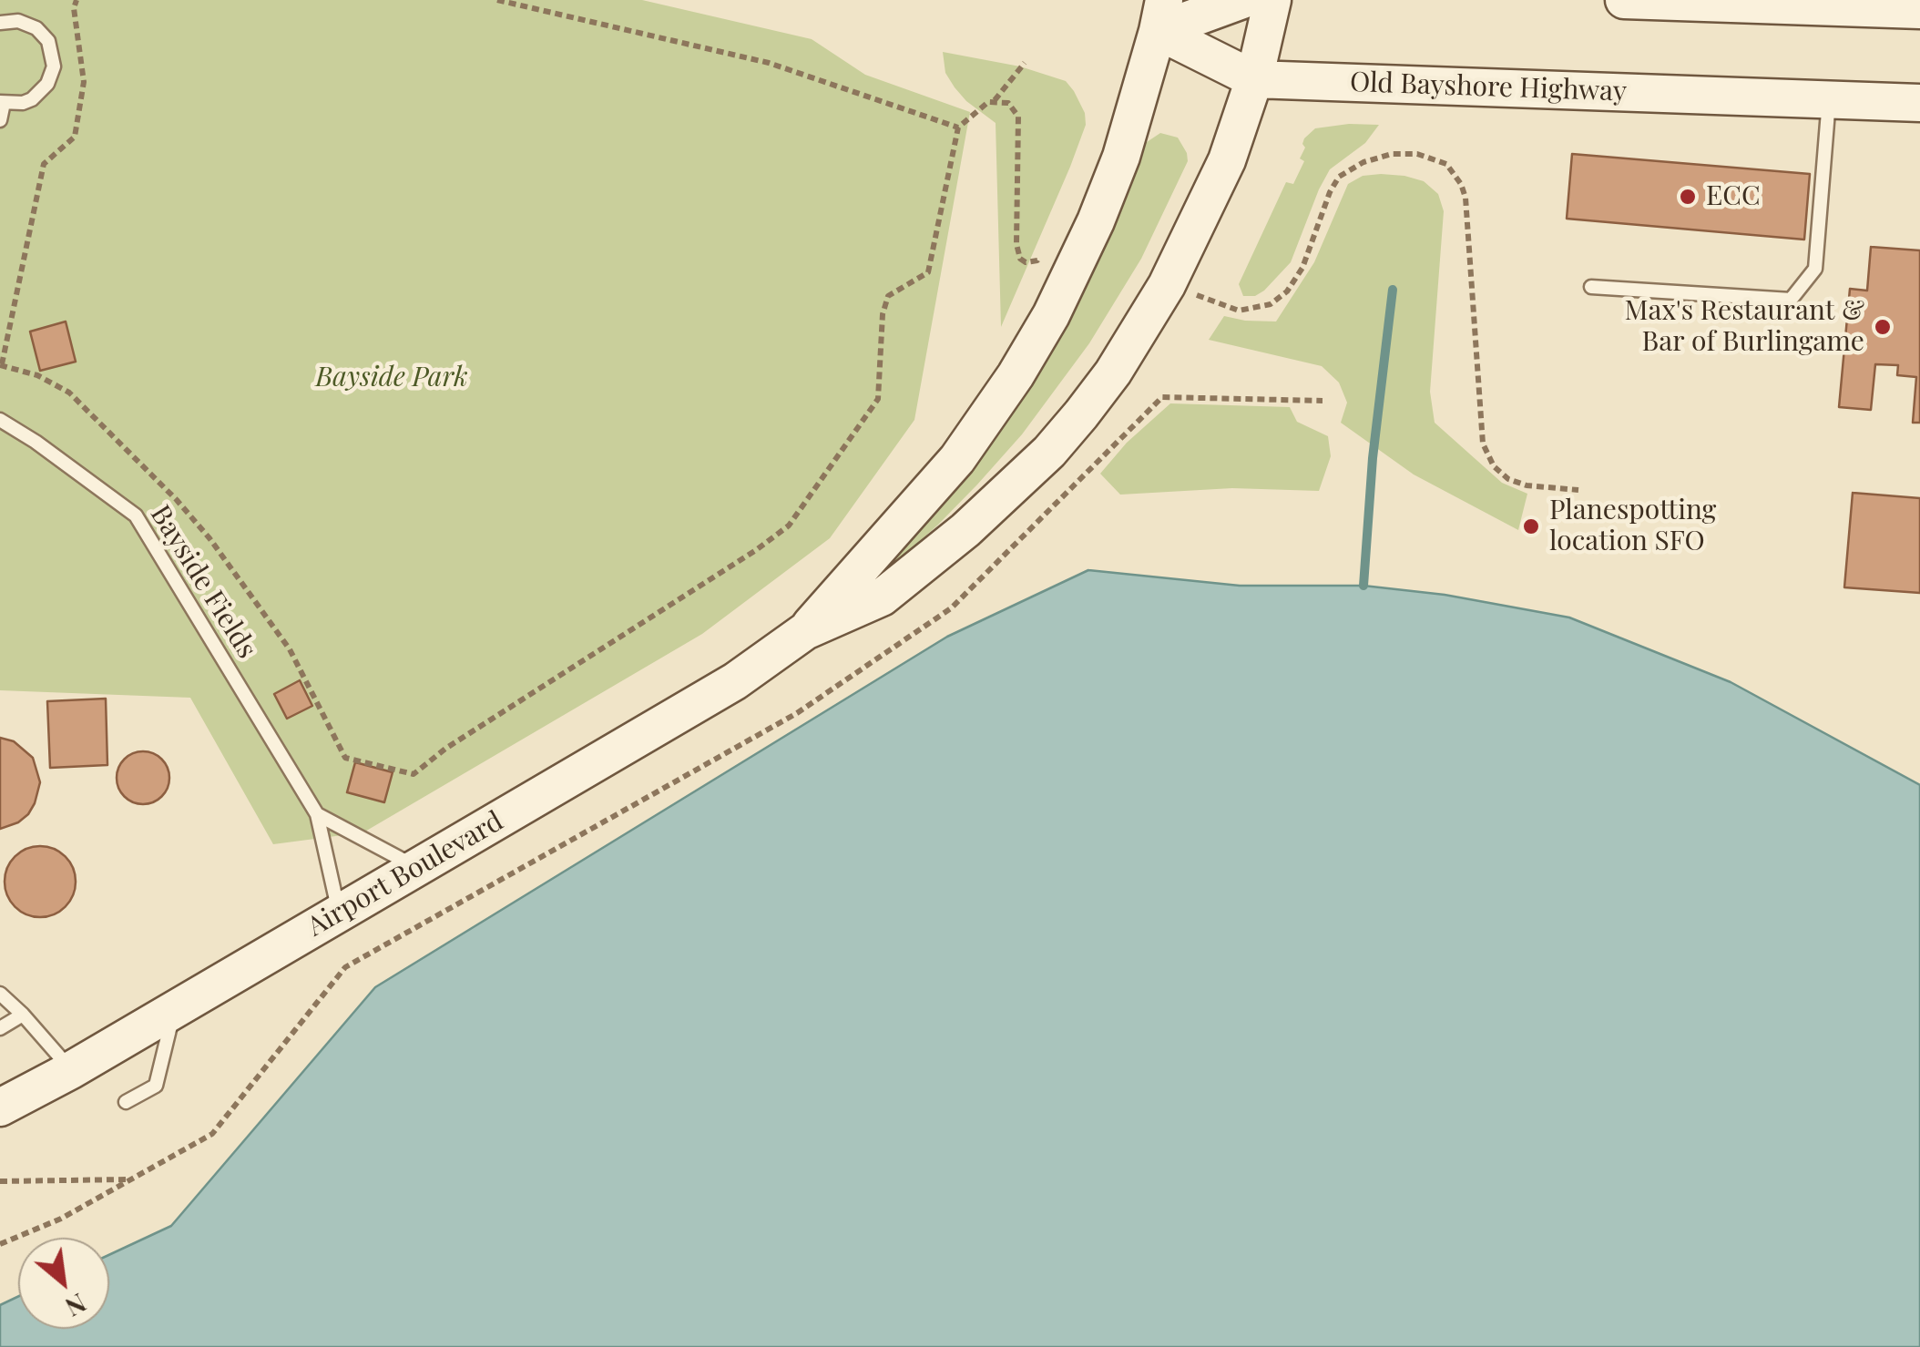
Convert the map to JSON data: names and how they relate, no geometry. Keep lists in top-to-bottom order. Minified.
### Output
{"streets":{"main road":["Old Bayshore Highway","Airport Boulevard"],"lane":["Bayside Fields"]},"crossings":[["Old Bayshore Highway","Airport Boulevard"],["Bayside Fields","Airport Boulevard"]],"parks":["Bayside Park"],"places":["ECC","Max's Restaurant & Bar of Burlingame","Planespotting location SFO"],"north":"bottom right"}
